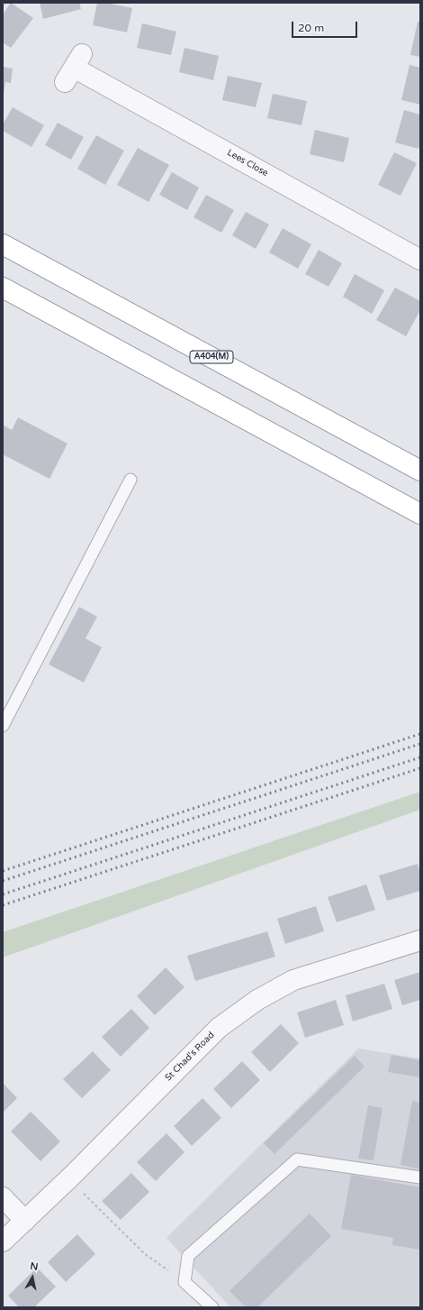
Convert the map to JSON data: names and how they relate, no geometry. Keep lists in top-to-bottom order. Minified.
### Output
{"streets":{"highway":["A404(M)"],"street":["Lees Close","St Chad's Road"]},"scale_bar":"20 m","north":"top"}
